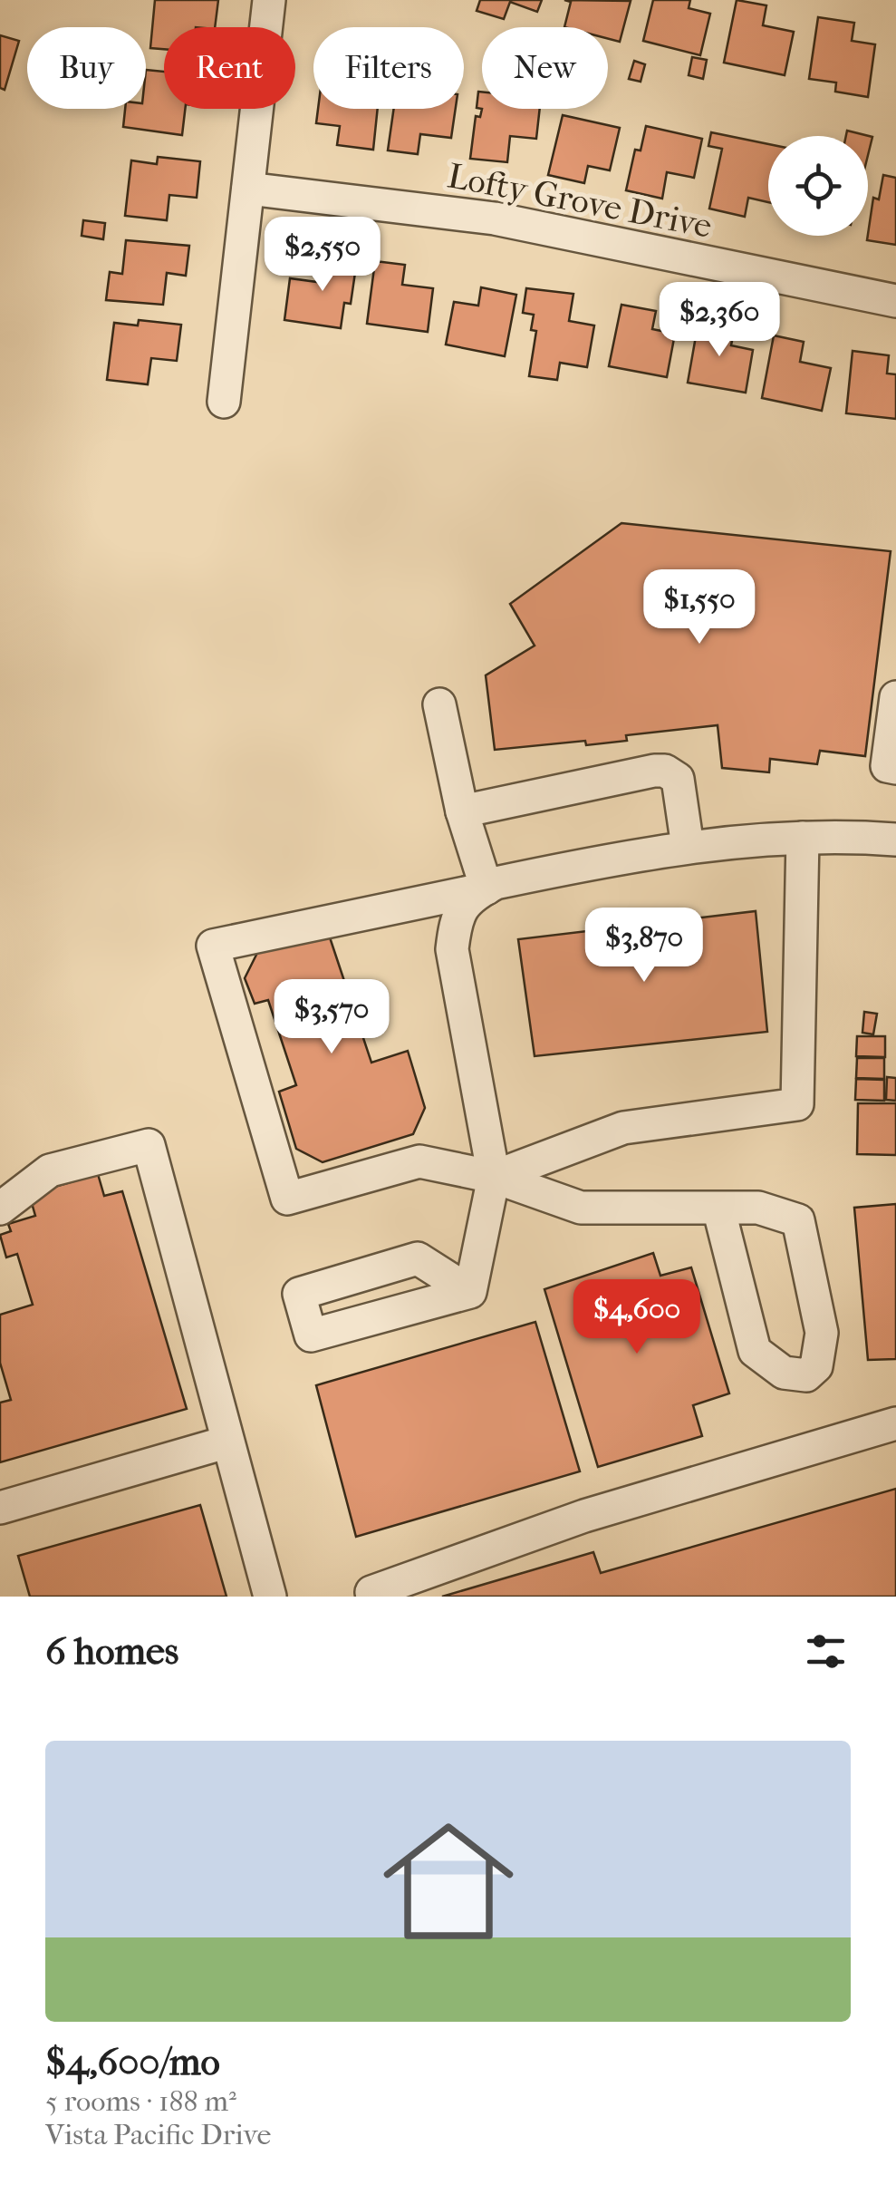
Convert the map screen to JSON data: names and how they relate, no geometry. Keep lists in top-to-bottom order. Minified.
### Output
{"streets":{"street":["Lofty Grove Drive"]},"page":{"chip":["Buy","Rent","Filters","New"],"price":["$2,550","$2,360","$1,550","$3,870","$3,570","$4,600"],"heading":"6 homes","list":[{"name":"$4,600/mo","note":"5 rooms · 188 m² · Vista Pacific Drive"}]}}
